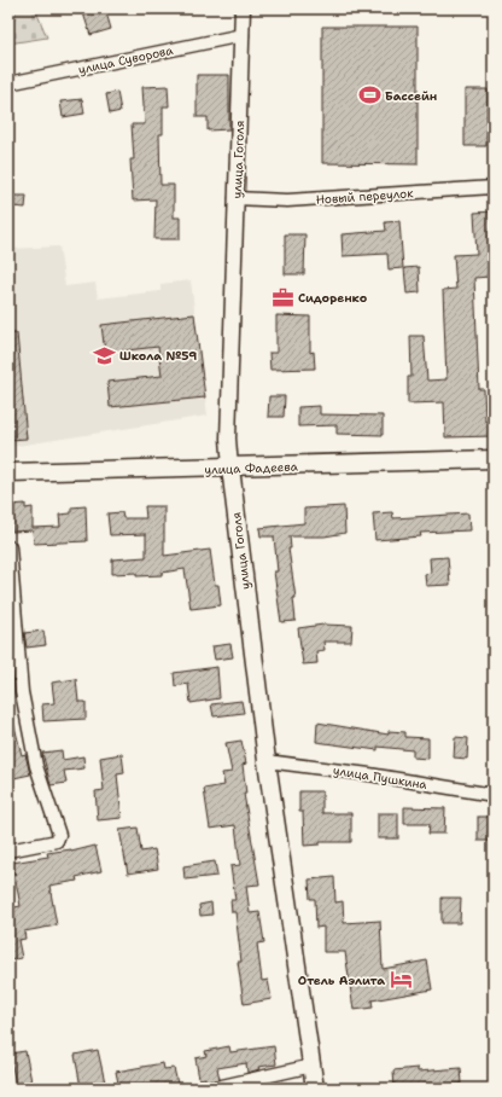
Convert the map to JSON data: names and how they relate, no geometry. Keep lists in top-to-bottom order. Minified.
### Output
{"streets":{"main road":["улица Гоголя","улица Фадеева"],"street":["улица Суворова","Новый переулок","улица Пушкина"]},"crossings":[["улица Суворова","улица Гоголя"],["улица Гоголя","Новый переулок"],["улица Гоголя","улица Фадеева"],["улица Гоголя","улица Пушкина"]],"places":{"sports":["Бассейн"],"office":["Сидоренко"],"school or university":["Школа №59"],"hotel":["Отель Аэлита"]}}
